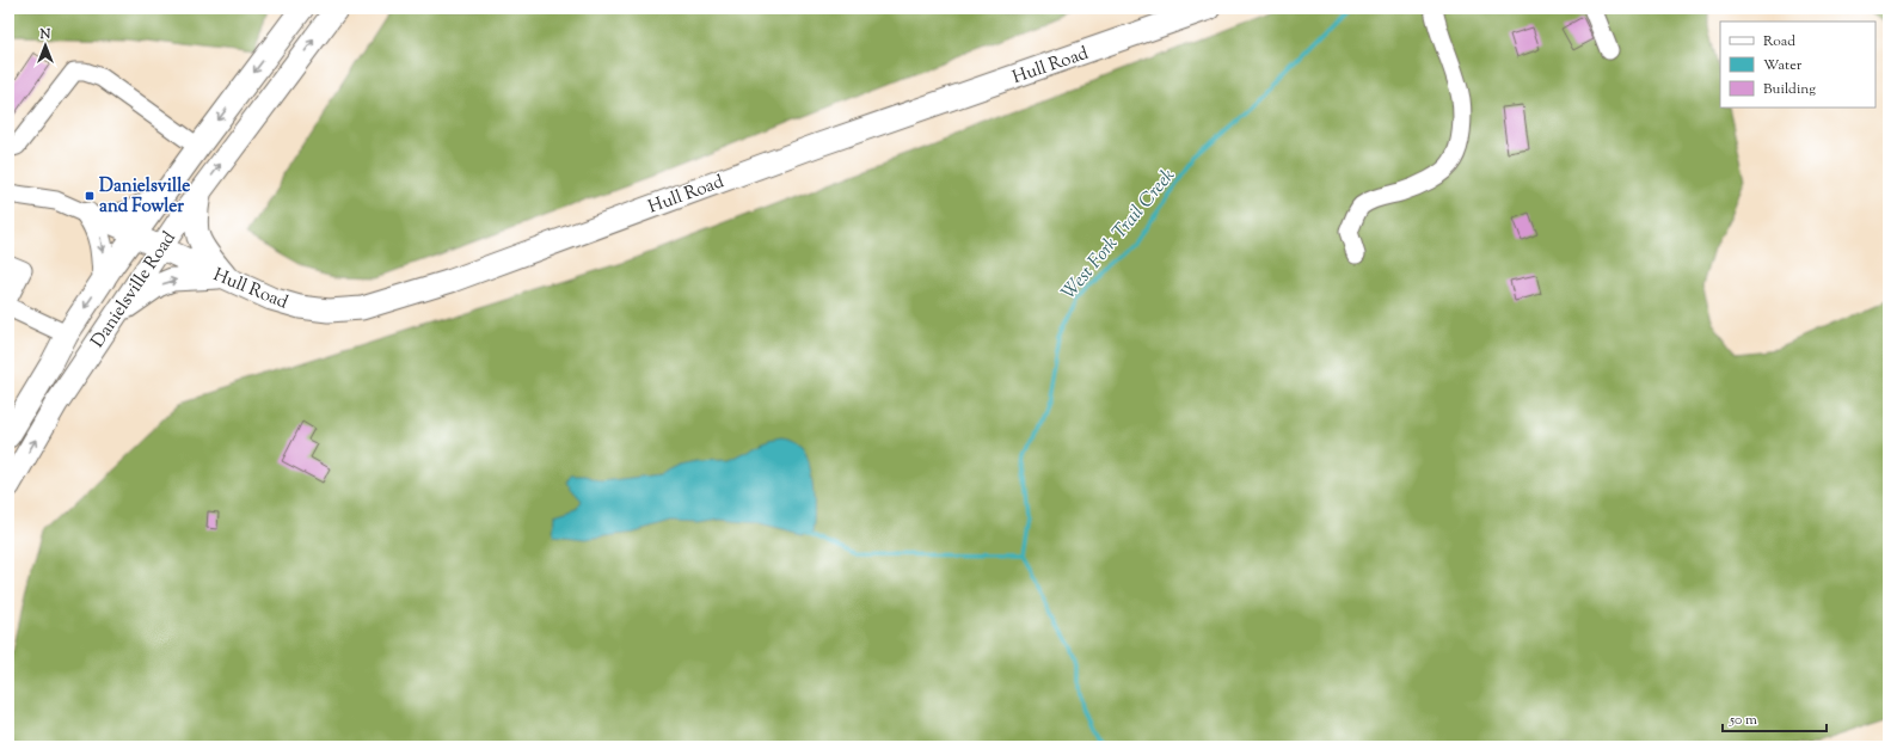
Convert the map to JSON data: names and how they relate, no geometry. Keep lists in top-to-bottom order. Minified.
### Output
{"streets":{"main road":["Hull Road","Danielsville Road"]},"crossings":[["Hull Road","Danielsville Road"]],"water":["West Fork Trail Creek"],"places":{"transit":["Danielsville and Fowler"]},"legend":["Road","Water","Building"],"scale_bar":"50 m","north":"top"}
